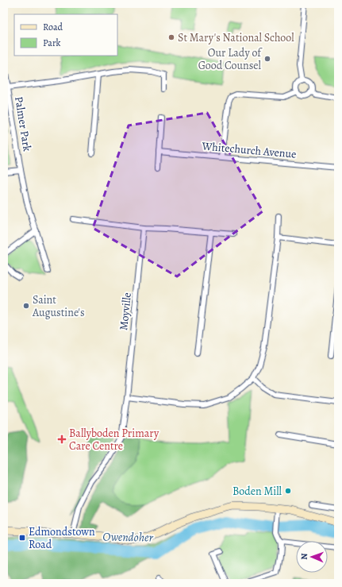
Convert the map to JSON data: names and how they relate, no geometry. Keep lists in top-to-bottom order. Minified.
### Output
{"streets":{"street":["Palmer Park","Whitechurch Avenue","Moyville"]},"water":["Owendoher"],"places":{"other":["St Mary's National School","Our Lady of Good Counsel","Saint Augustine's","Boden Mill"],"health":["Ballyboden Primary Care Centre"],"transit":["Edmondstown Road"]},"legend":["Road","Park"],"north":"left"}
